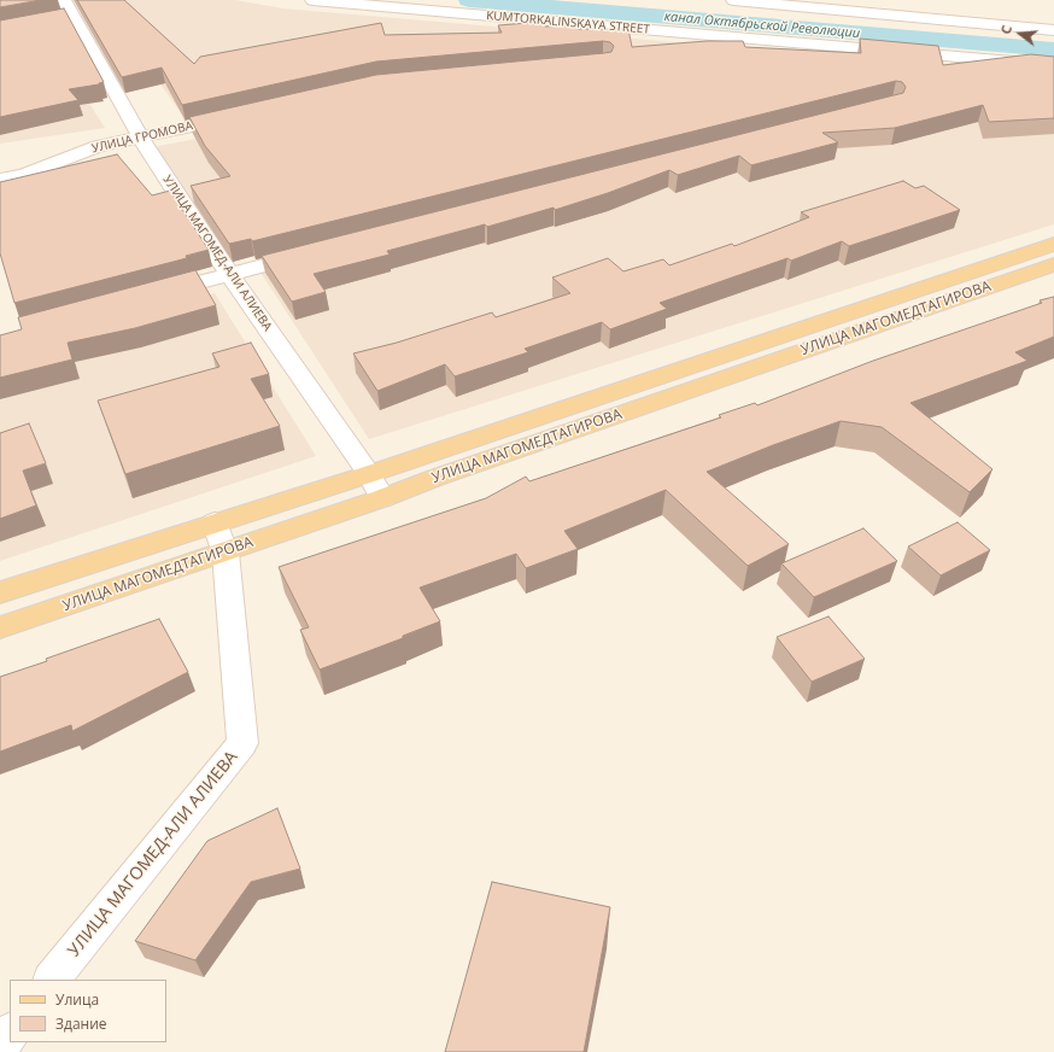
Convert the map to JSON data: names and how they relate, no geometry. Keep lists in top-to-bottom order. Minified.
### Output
{"streets":{"main road":["УЛИЦА МАГОМЕДТАГИРОВА"],"street":["KUMTORKALINSKAYA STREET","УЛИЦА ГРОМОВА","УЛИЦА МАГОМЕД-АЛИ АЛИЕВА"]},"crossings":[["УЛИЦА ГРОМОВА","УЛИЦА МАГОМЕД-АЛИ АЛИЕВА"],["УЛИЦА МАГОМЕД-АЛИ АЛИЕВА","УЛИЦА МАГОМЕДТАГИРОВА"]],"water":["канал Октябрьской Революции"],"legend":["Улица","Здание"],"north":"left"}
